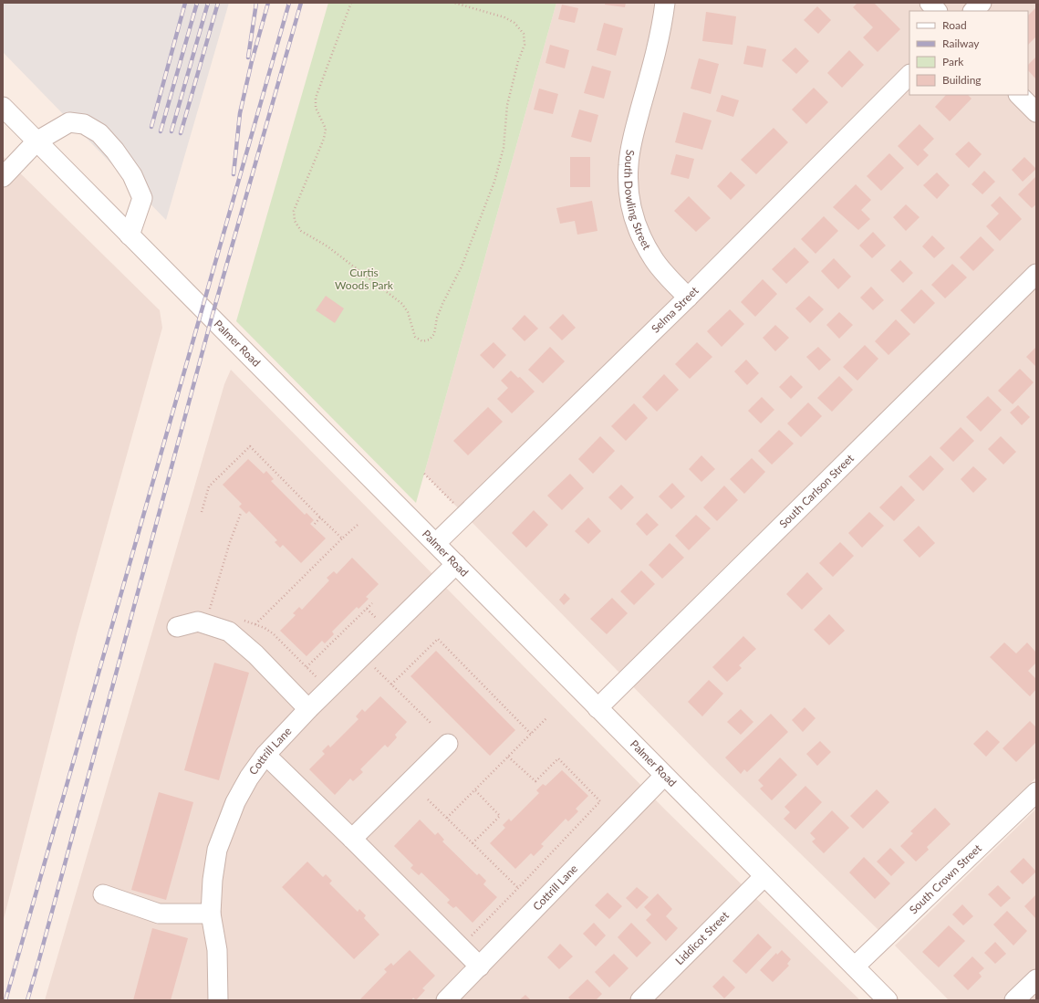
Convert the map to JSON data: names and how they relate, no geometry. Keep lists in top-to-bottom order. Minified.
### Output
{"streets":{"street":["South Dowling Street","Selma Street","Palmer Road","South Carlson Street","Cottrill Lane","South Crown Street","Liddicot Street"]},"crossings":[["South Dowling Street","Selma Street"],["Selma Street","Palmer Road"],["Palmer Road","South Carlson Street"],["Palmer Road","Cottrill Lane"],["Palmer Road","South Crown Street"],["Palmer Road","Liddicot Street"]],"parks":["Curtis Woods Park"],"legend":["Road","Railway","Park","Building"]}
